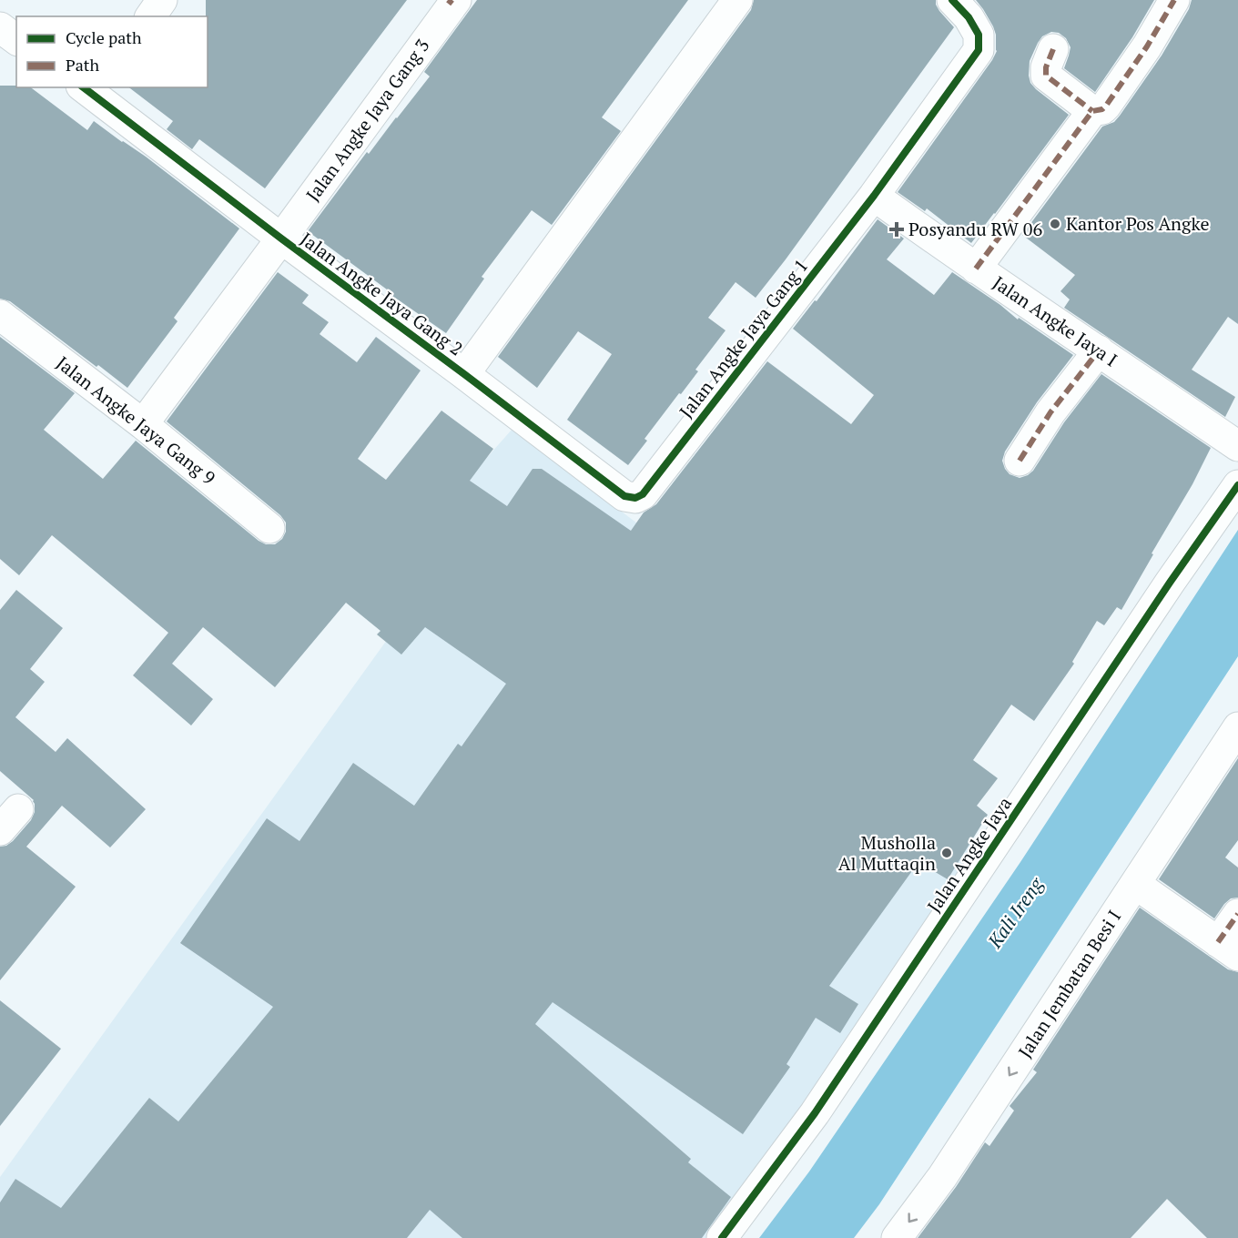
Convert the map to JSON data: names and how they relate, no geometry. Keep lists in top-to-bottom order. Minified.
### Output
{"streets":{"street":["Jalan Angke Jaya Gang 3","Jalan Angke Jaya Gang 2","Jalan Angke Jaya I","Jalan Angke Jaya Gang 1","Jalan Angke Jaya Gang 9","Jalan Angke Jaya","Jalan Jembatan Besi I"]},"crossings":[["Jalan Angke Jaya Gang 3","Jalan Angke Jaya Gang 2"],["Jalan Angke Jaya Gang 3","Jalan Angke Jaya Gang 9"],["Jalan Angke Jaya Gang 2","Jalan Angke Jaya Gang 1"],["Jalan Angke Jaya I","Jalan Angke Jaya Gang 1"]],"one_way":["Jalan Jembatan Besi I"],"water":["Kali Ireng"],"places":{"other":["Kantor Pos Angke","Musholla Al Muttaqin"],"health":["Posyandu RW 06"]},"legend":["Cycle path","Path"]}
